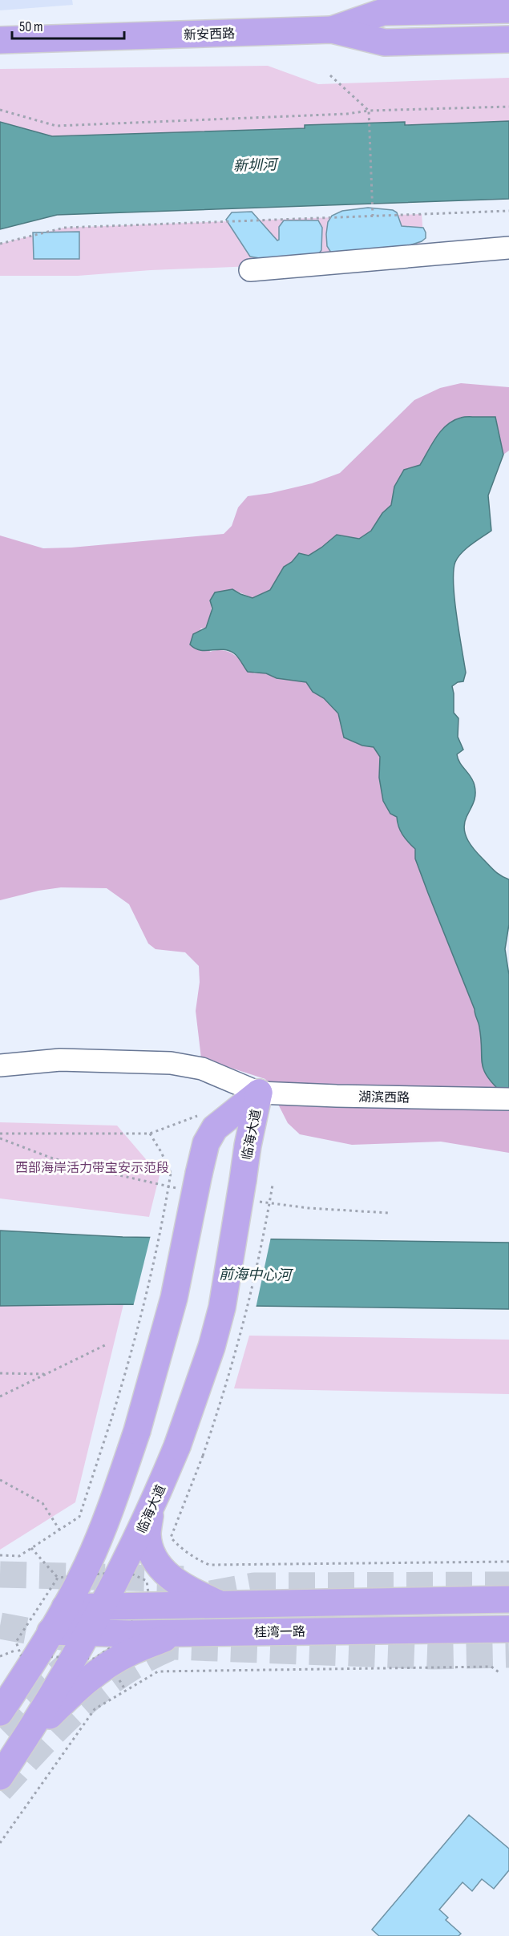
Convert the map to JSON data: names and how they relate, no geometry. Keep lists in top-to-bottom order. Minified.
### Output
{"streets":{"main road":["新安西路","临海大道","桂湾一路"],"street":["湖滨西路"]},"crossings":[["湖滨西路","临海大道"],["临海大道","桂湾一路"]],"water":["新圳河","前海中心河"],"parks":["西部海岸活力带宝安示范段"],"scale_bar":"50 m"}
